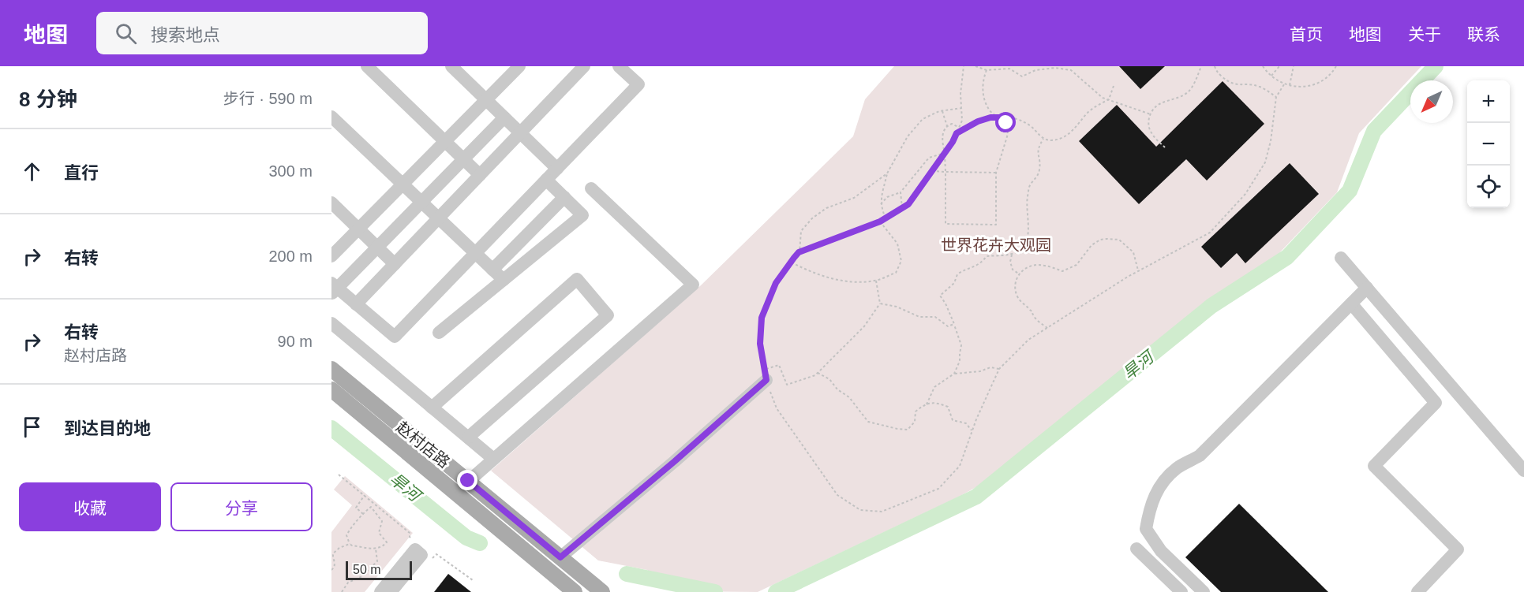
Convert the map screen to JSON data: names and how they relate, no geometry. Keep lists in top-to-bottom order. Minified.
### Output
{"streets":{"main road":["赵村店路"]},"water":["旱河"],"parks":["世界花卉大观园"],"scale_bar":"50 m","north":"bottom left","page":{"header":"地图","search":"搜索地点","nav":["首页","地图","关于","联系"],"heading":["8 分钟","步行 · 590 m"],"map_buttons":["+","−"],"list":[["直行","300 m"],["右转","200 m"],["右转","赵村店路","90 m"],"到达目的地"],"buttons":["收藏","分享"],"scale":"50 m"}}
